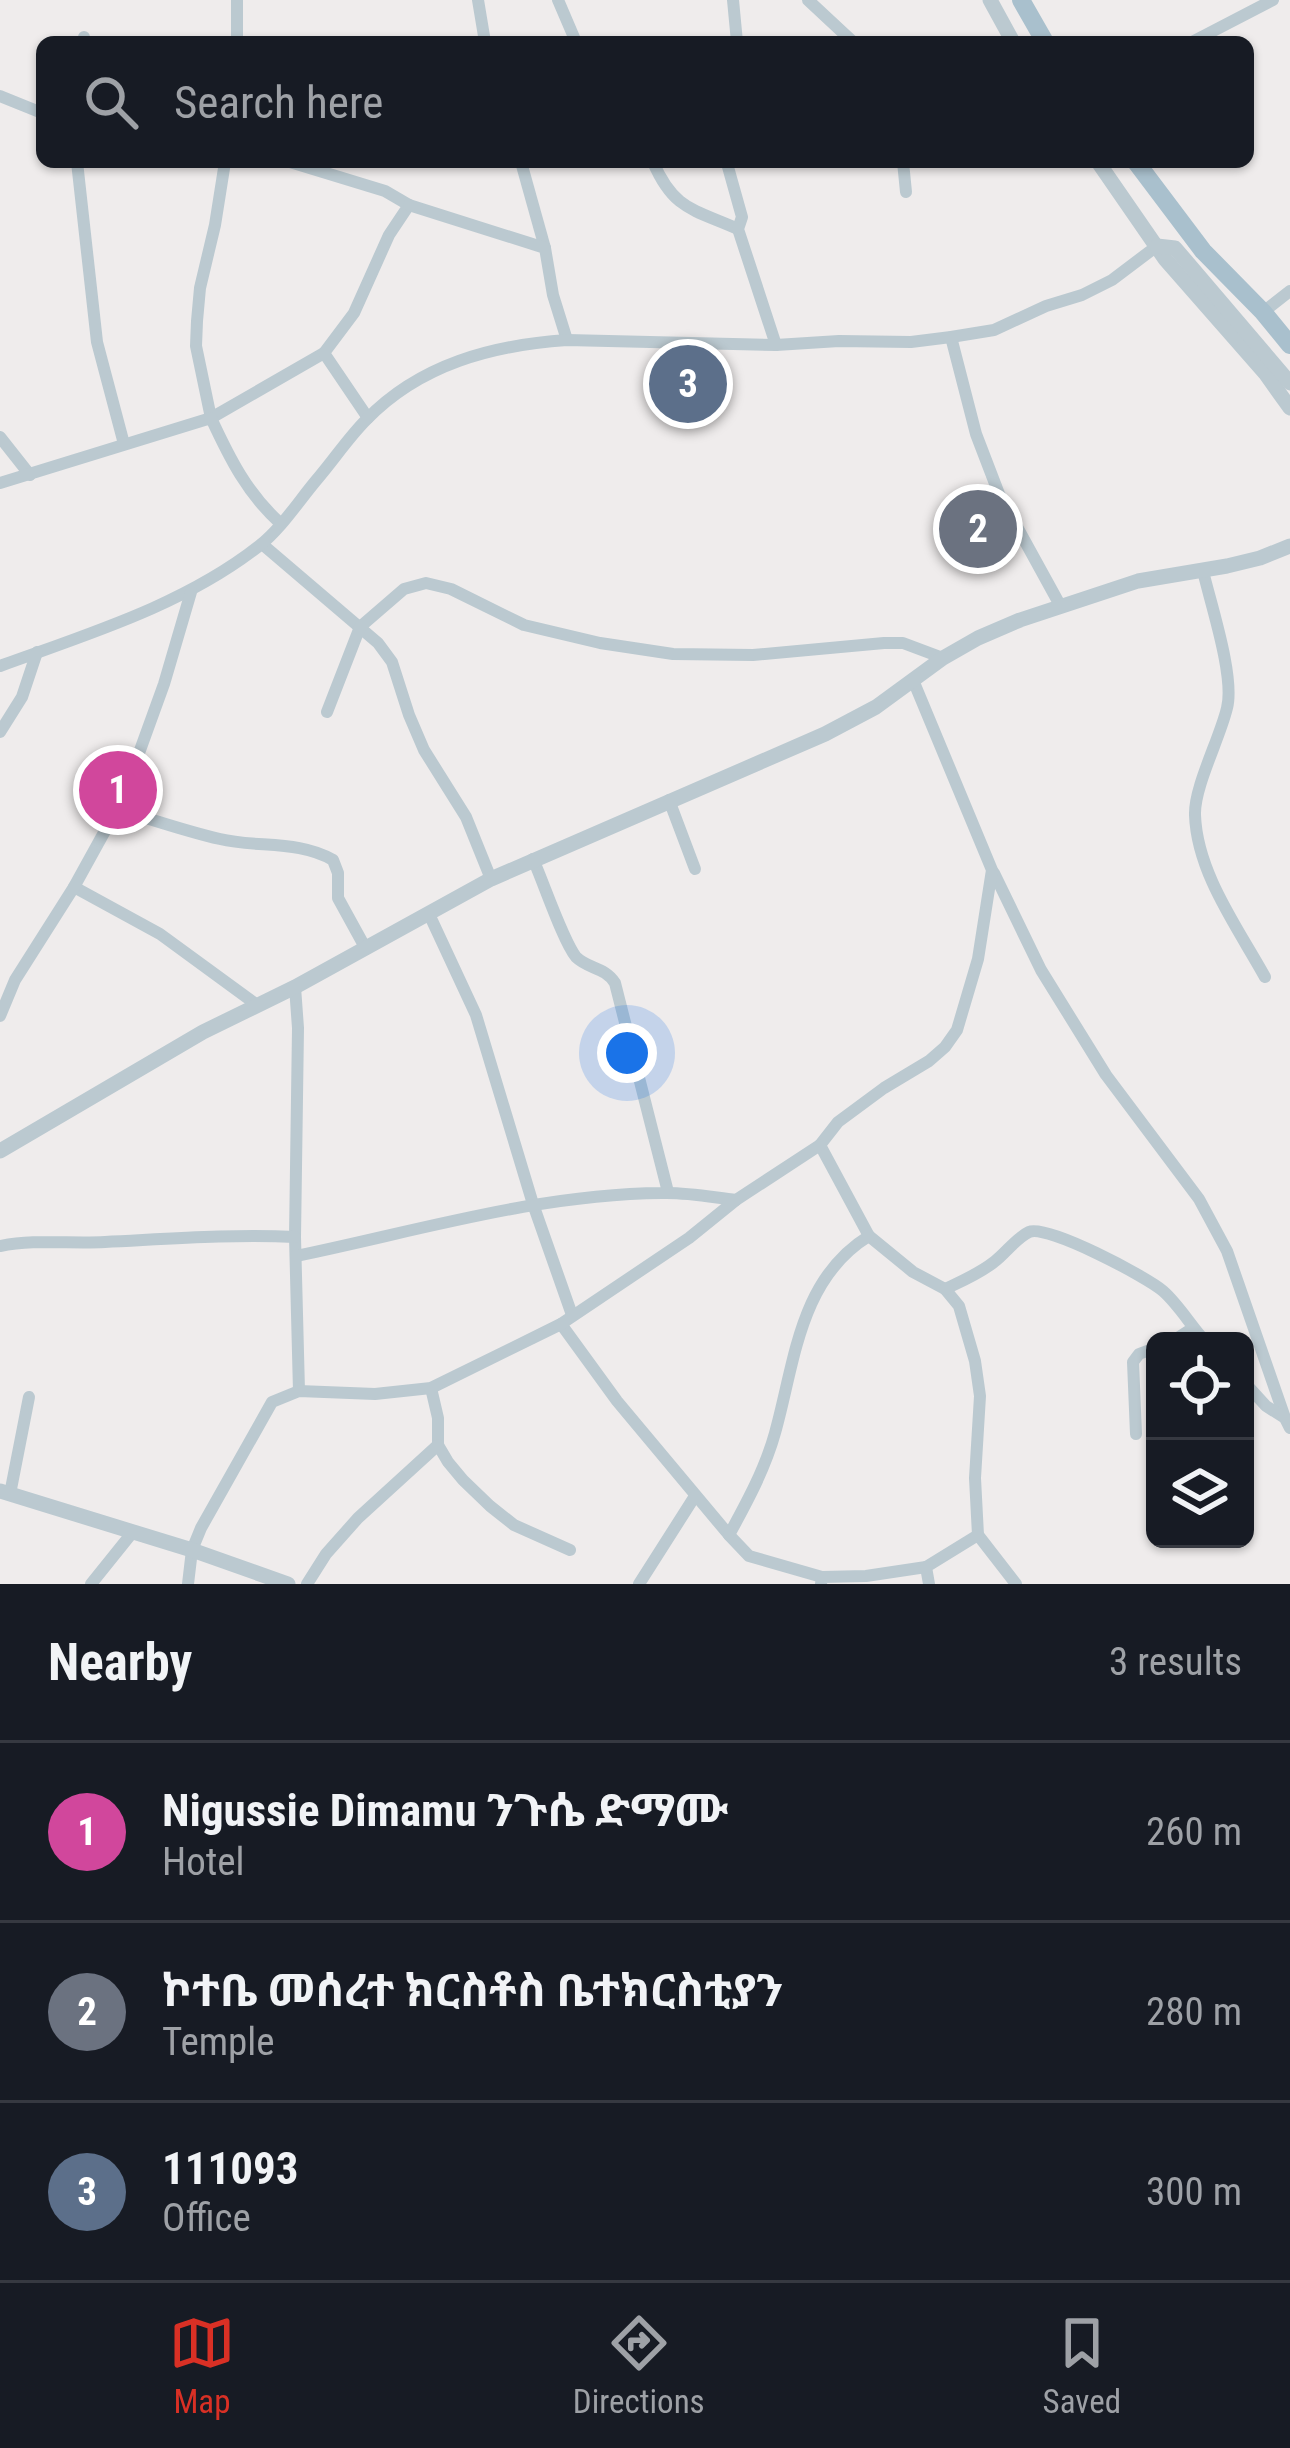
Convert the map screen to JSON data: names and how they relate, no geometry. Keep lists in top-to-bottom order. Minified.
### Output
{"page":{"search":"Search here","pins":["3","2","1"],"heading":["Nearby","3 results"],"list":[{"mark":"1","name":"Nigussie Dimamu ንጉሴ ድማሙ","note":"Hotel","value":"260 m"},{"mark":"2","name":"ኮተቤ መሰረተ ክርስቶስ ቤተክርስቲያን","note":"Temple","value":"280 m"},{"mark":"3","name":"111093","note":"Office","value":"300 m"}],"nav":["Map","Directions","Saved"]}}
